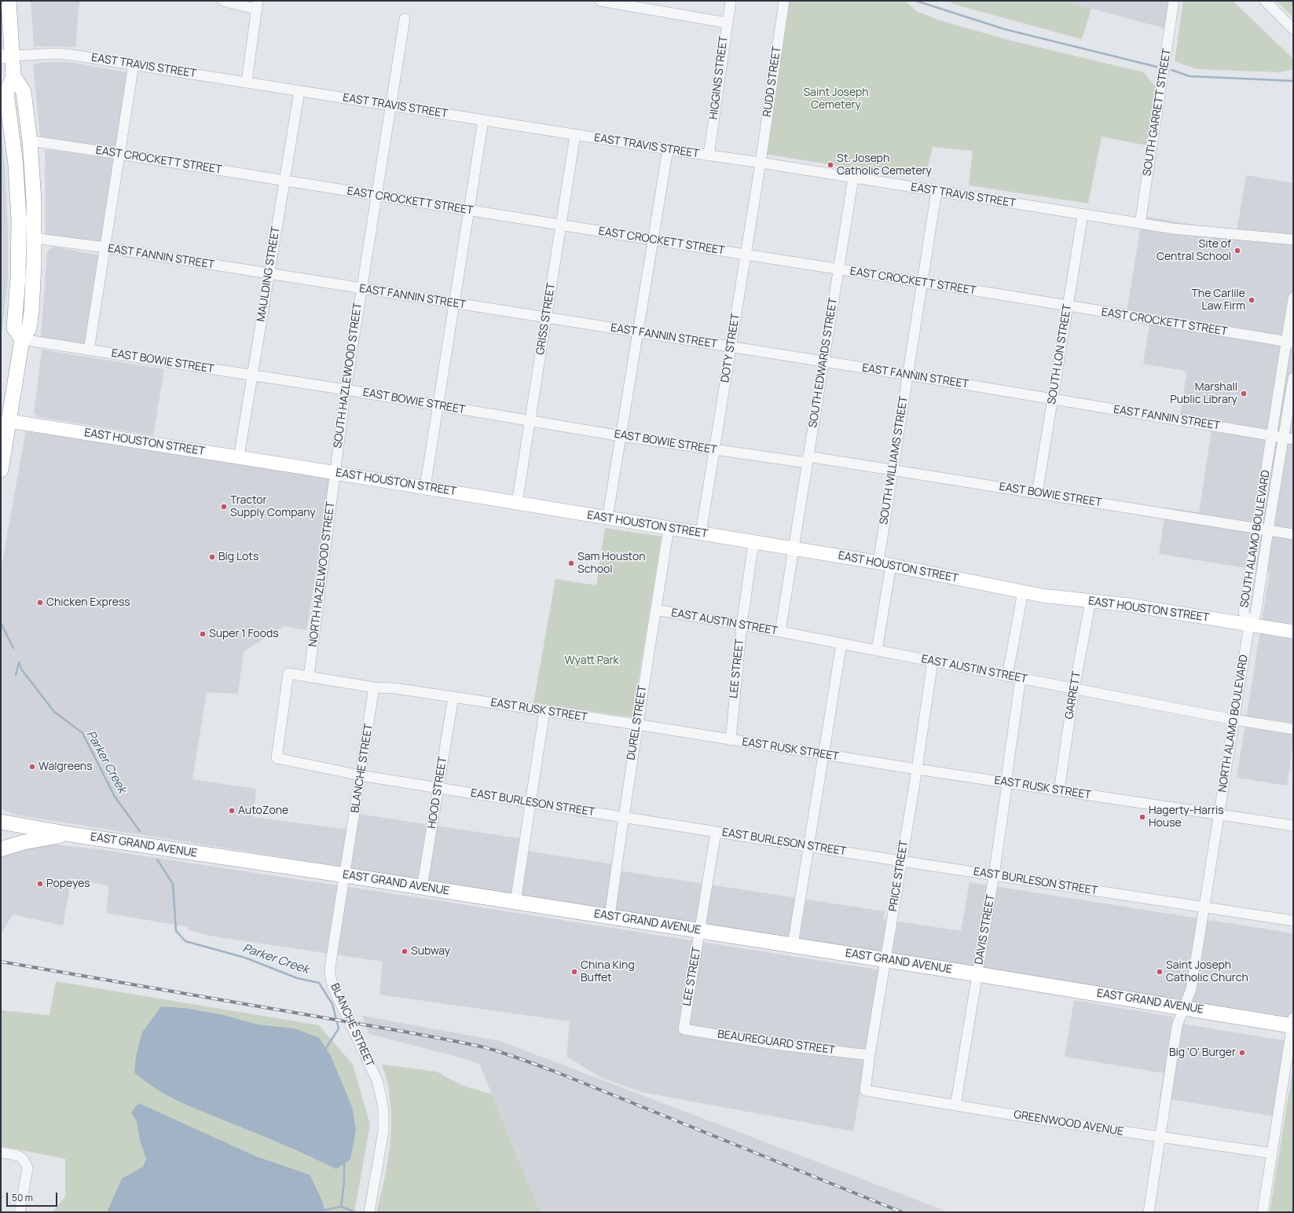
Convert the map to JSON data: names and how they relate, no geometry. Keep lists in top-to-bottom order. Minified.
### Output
{"streets":{"highway":["EAST GRAND AVENUE"],"main road":["EAST HOUSTON STREET"],"street":["EAST TRAVIS STREET","HIGGINS STREET","RUDD STREET","SOUTH GARRETT STREET","EAST CROCKETT STREET","EAST FANNIN STREET","MAULDING STREET","GRISS STREET","DOTY STREET","SOUTH LON STREET","EAST BOWIE STREET","SOUTH EDWARDS STREET","SOUTH HAZLEWOOD STREET","SOUTH WILLIAMS STREET","SOUTH ALAMO BOULEVARD","NORTH HAZELWOOD STREET","EAST AUSTIN STREET","LEE STREET","GARRETT","EAST RUSK STREET","DUREL STREET","NORTH ALAMO BOULEVARD","BLANCHE STREET","HOOD STREET","EAST BURLESON STREET","PRICE STREET","DAVIS STREET","BEAUREGUARD STREET","GREENWOOD AVENUE"]},"crossings":[["EAST TRAVIS STREET","HIGGINS STREET"],["EAST TRAVIS STREET","RUDD STREET"],["EAST TRAVIS STREET","SOUTH GARRETT STREET"],["EAST TRAVIS STREET","MAULDING STREET"],["EAST TRAVIS STREET","GRISS STREET"],["EAST TRAVIS STREET","DOTY STREET"],["EAST TRAVIS STREET","SOUTH LON STREET"],["EAST TRAVIS STREET","SOUTH EDWARDS STREET"],["EAST TRAVIS STREET","SOUTH HAZLEWOOD STREET"],["EAST TRAVIS STREET","SOUTH WILLIAMS STREET"],["RUDD STREET","DOTY STREET"],["EAST CROCKETT STREET","MAULDING STREET"],["EAST CROCKETT STREET","GRISS STREET"],["EAST CROCKETT STREET","DOTY STREET"],["EAST CROCKETT STREET","SOUTH LON STREET"],["EAST CROCKETT STREET","SOUTH EDWARDS STREET"],["EAST CROCKETT STREET","SOUTH HAZLEWOOD STREET"],["EAST CROCKETT STREET","SOUTH WILLIAMS STREET"],["EAST CROCKETT STREET","SOUTH ALAMO BOULEVARD"],["EAST FANNIN STREET","MAULDING STREET"],["EAST FANNIN STREET","GRISS STREET"],["EAST FANNIN STREET","DOTY STREET"],["EAST FANNIN STREET","SOUTH LON STREET"],["EAST FANNIN STREET","SOUTH EDWARDS STREET"],["EAST FANNIN STREET","SOUTH HAZLEWOOD STREET"],["EAST FANNIN STREET","SOUTH WILLIAMS STREET"],["EAST FANNIN STREET","SOUTH ALAMO BOULEVARD"],["MAULDING STREET","EAST BOWIE STREET"],["MAULDING STREET","EAST HOUSTON STREET"],["GRISS STREET","EAST BOWIE STREET"],["GRISS STREET","EAST HOUSTON STREET"],["DOTY STREET","EAST BOWIE STREET"],["DOTY STREET","EAST HOUSTON STREET"],["SOUTH LON STREET","EAST BOWIE STREET"],["EAST BOWIE STREET","SOUTH EDWARDS STREET"],["EAST BOWIE STREET","SOUTH HAZLEWOOD STREET"],["EAST BOWIE STREET","SOUTH WILLIAMS STREET"],["EAST BOWIE STREET","SOUTH ALAMO BOULEVARD"],["SOUTH EDWARDS STREET","EAST HOUSTON STREET"],["SOUTH EDWARDS STREET","EAST AUSTIN STREET"],["SOUTH HAZLEWOOD STREET","EAST HOUSTON STREET"],["SOUTH HAZLEWOOD STREET","NORTH HAZELWOOD STREET"],["EAST HOUSTON STREET","SOUTH WILLIAMS STREET"],["EAST HOUSTON STREET","SOUTH ALAMO BOULEVARD"],["EAST HOUSTON STREET","NORTH HAZELWOOD STREET"],["EAST HOUSTON STREET","LEE STREET"],["EAST HOUSTON STREET","GARRETT"],["EAST HOUSTON STREET","DUREL STREET"],["EAST HOUSTON STREET","NORTH ALAMO BOULEVARD"],["SOUTH ALAMO BOULEVARD","NORTH ALAMO BOULEVARD"],["NORTH HAZELWOOD STREET","EAST RUSK STREET"],["EAST AUSTIN STREET","LEE STREET"],["EAST AUSTIN STREET","GARRETT"],["EAST AUSTIN STREET","DUREL STREET"],["EAST AUSTIN STREET","NORTH ALAMO BOULEVARD"],["EAST AUSTIN STREET","PRICE STREET"],["EAST AUSTIN STREET","DAVIS STREET"],["LEE STREET","EAST RUSK STREET"],["LEE STREET","EAST BURLESON STREET"],["LEE STREET","EAST GRAND AVENUE"],["LEE STREET","BEAUREGUARD STREET"],["GARRETT","EAST RUSK STREET"],["EAST RUSK STREET","DUREL STREET"],["EAST RUSK STREET","NORTH ALAMO BOULEVARD"],["EAST RUSK STREET","BLANCHE STREET"],["EAST RUSK STREET","HOOD STREET"],["EAST RUSK STREET","EAST BURLESON STREET"],["EAST RUSK STREET","PRICE STREET"],["EAST RUSK STREET","DAVIS STREET"],["DUREL STREET","EAST BURLESON STREET"],["DUREL STREET","EAST GRAND AVENUE"],["NORTH ALAMO BOULEVARD","EAST BURLESON STREET"],["NORTH ALAMO BOULEVARD","EAST GRAND AVENUE"],["NORTH ALAMO BOULEVARD","GREENWOOD AVENUE"],["BLANCHE STREET","EAST BURLESON STREET"],["BLANCHE STREET","EAST GRAND AVENUE"],["HOOD STREET","EAST BURLESON STREET"],["HOOD STREET","EAST GRAND AVENUE"],["EAST BURLESON STREET","PRICE STREET"],["EAST BURLESON STREET","DAVIS STREET"],["EAST GRAND AVENUE","PRICE STREET"],["EAST GRAND AVENUE","DAVIS STREET"],["PRICE STREET","BEAUREGUARD STREET"],["PRICE STREET","GREENWOOD AVENUE"],["DAVIS STREET","GREENWOOD AVENUE"]],"water":["Parker Creek"],"parks":["Saint Joseph Cemetery","Wyatt Park"],"places":["St. Joseph Catholic Cemetery","Site of Central School","The Carlile Law Firm","Marshall Public Library","Tractor Supply Company","Big Lots","Sam Houston School","Chicken Express","Super 1 Foods","Walgreens","AutoZone","Hagerty-Harris House","Popeyes","Subway","China King Buffet","Saint Joseph Catholic Church","Big 'O' Burger"],"scale_bar":"50 m"}
